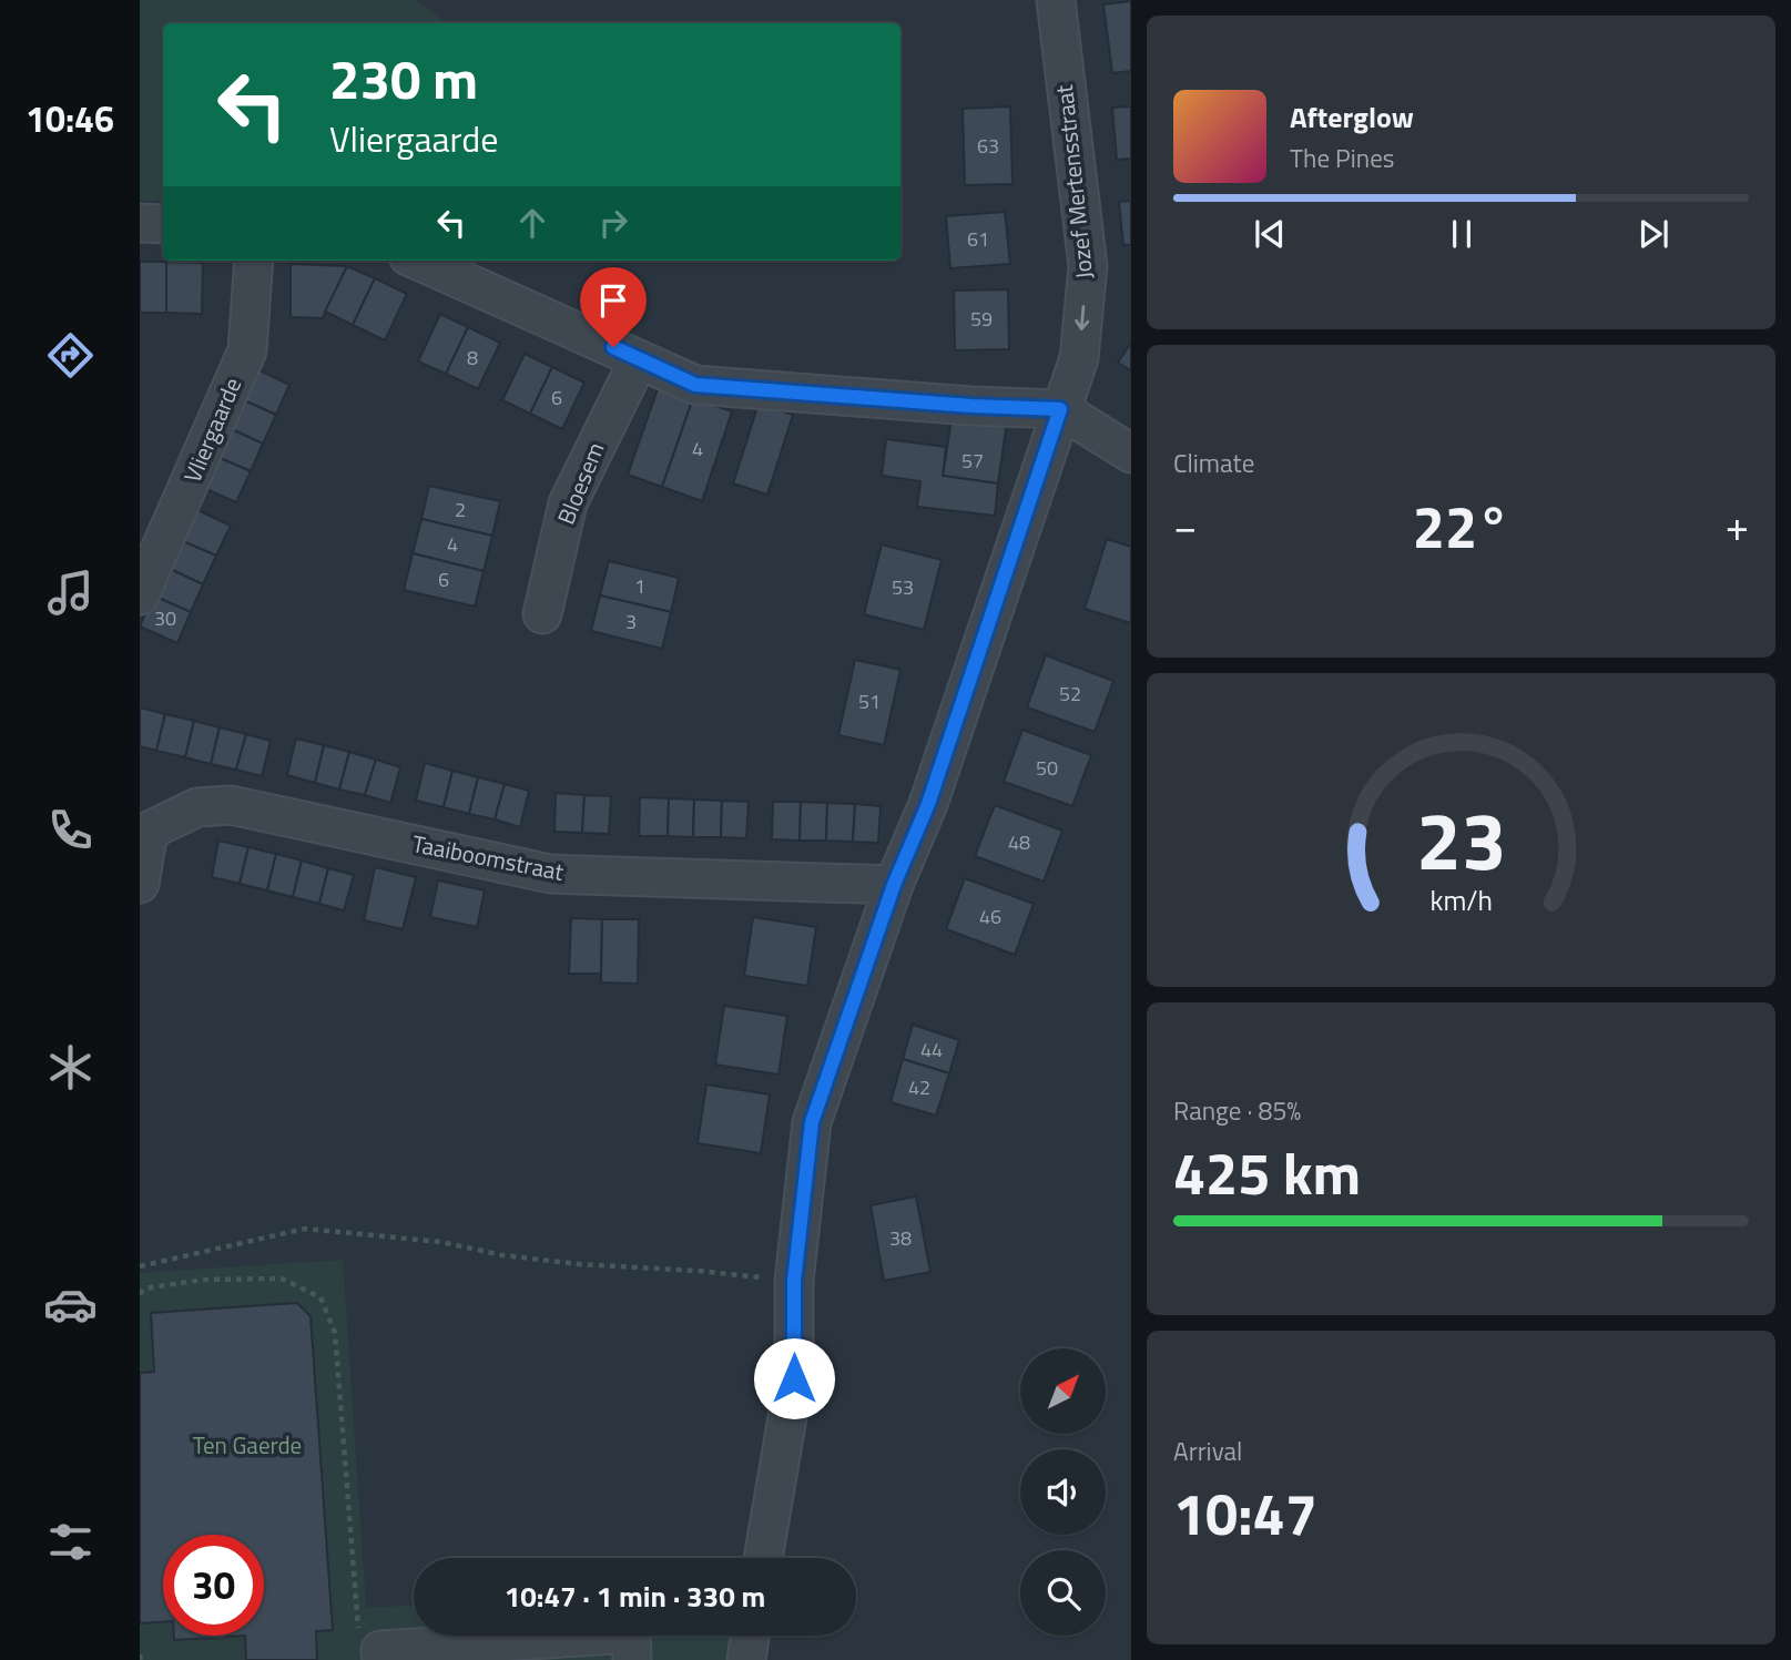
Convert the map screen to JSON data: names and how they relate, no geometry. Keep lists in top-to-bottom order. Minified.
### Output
{"streets":{"street":["Jozef Mertensstraat","Vliergaarde","Bloesem","Taaiboomstraat"]},"crossings":[["Jozef Mertensstraat","Taaiboomstraat"]],"parks":["Ten Gaerde"],"house_numbers":["63","61","59","8","6","4","57","2","4","6","1","53","30","3","52","51","50","48","46","44","42","38"],"north":"top right","page":{"tabs":"10:46","turn":["230 m","Vliergaarde"],"song":["Afterglow","The Pines"],"tile":["Climate",["Range · 85%","425 km"],["Arrival","10:47"]],"heat":["−","22°","+"],"limit":"30","trip":"10:47 · 1 min · 330 m","gauge":["23","km/h"]}}
